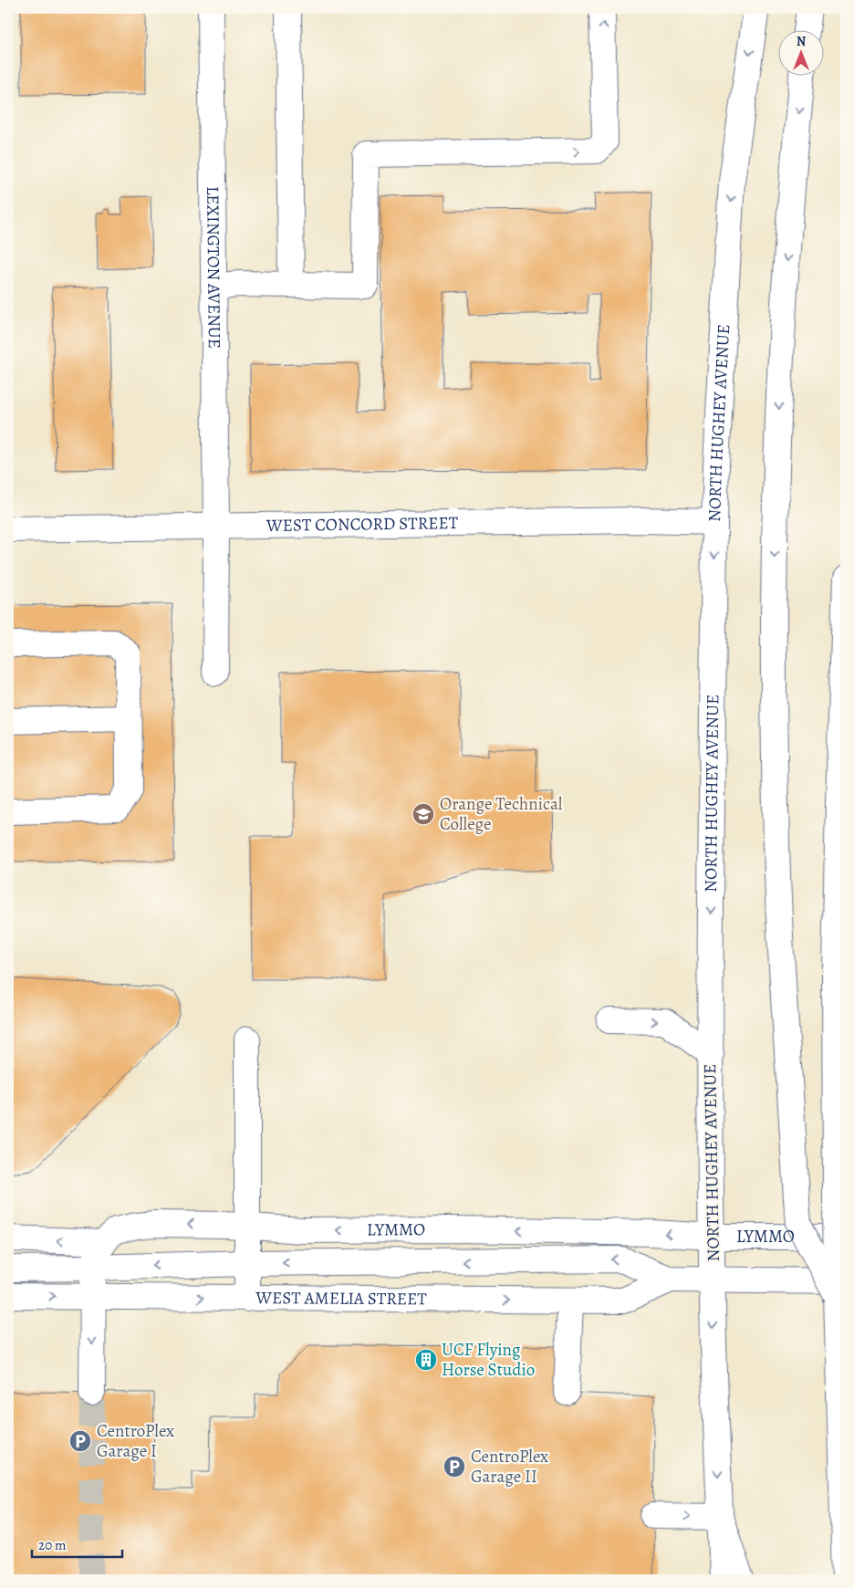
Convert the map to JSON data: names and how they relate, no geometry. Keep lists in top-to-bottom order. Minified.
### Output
{"streets":{"main road":["LEXINGTON AVENUE","NORTH HUGHEY AVENUE","WEST CONCORD STREET","LYMMO","WEST AMELIA STREET"]},"crossings":[["LEXINGTON AVENUE","WEST CONCORD STREET"],["NORTH HUGHEY AVENUE","WEST CONCORD STREET"],["NORTH HUGHEY AVENUE","LYMMO"],["NORTH HUGHEY AVENUE","WEST AMELIA STREET"],["LYMMO","WEST AMELIA STREET"]],"one_way":["LYMMO"],"places":{"school or university":["Orange Technical College"],"building":["UCF Flying Horse Studio"],"parking":["CentroPlex Garage I","CentroPlex Garage II"]},"scale_bar":"20 m","north":"top"}
